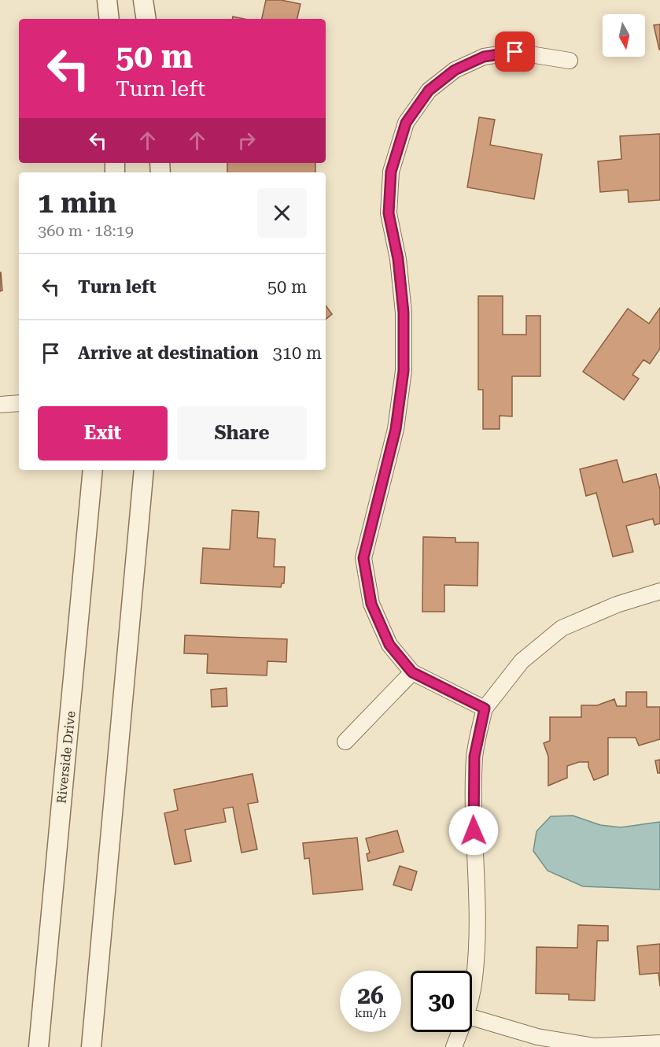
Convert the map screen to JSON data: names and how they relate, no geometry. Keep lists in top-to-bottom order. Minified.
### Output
{"streets":{"street":["Riverside Drive"]},"north":"bottom","page":{"turn":["50 m","Turn left"],"heading":["1 min","360 m · 18:19"],"list":[{"name":"Turn left","value":"50 m"},{"name":"Arrive at destination","value":"310 m"}],"buttons":["Exit","Share"],"speed":"26 km/h","limit":"30"}}
